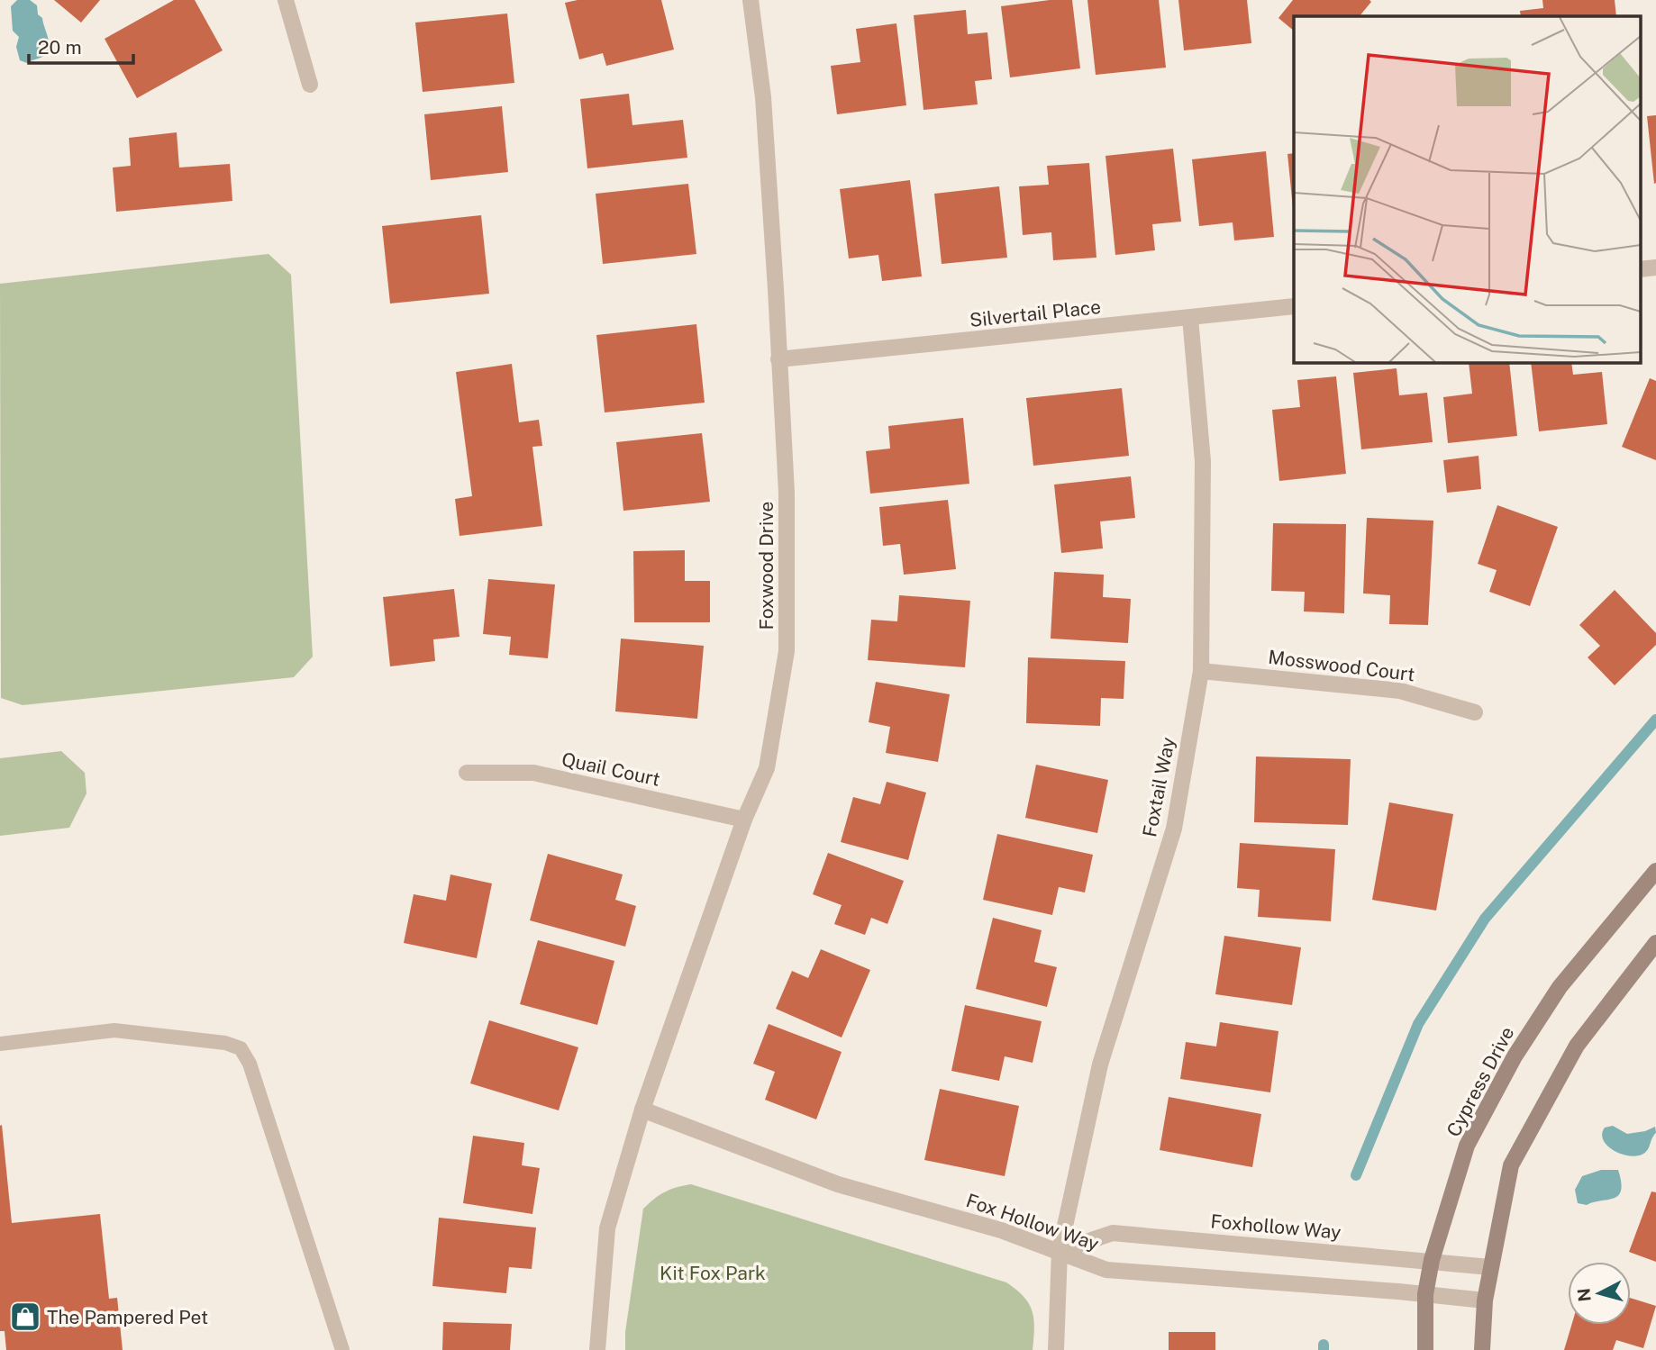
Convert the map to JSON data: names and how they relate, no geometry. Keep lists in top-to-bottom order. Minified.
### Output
{"streets":{"street":["Silvertail Place","Foxwood Drive","Mosswood Court","Quail Court","Foxtail Way","Cypress Drive","Fox Hollow Way","Foxhollow Way"]},"crossings":[["Silvertail Place","Foxwood Drive"],["Silvertail Place","Foxtail Way"],["Foxwood Drive","Quail Court"],["Foxwood Drive","Fox Hollow Way"],["Mosswood Court","Foxtail Way"],["Foxtail Way","Fox Hollow Way"],["Foxtail Way","Foxhollow Way"],["Cypress Drive","Fox Hollow Way"],["Cypress Drive","Foxhollow Way"],["Fox Hollow Way","Foxhollow Way"]],"parks":["Kit Fox Park"],"places":{"shop":["The Pampered Pet"]},"scale_bar":"20 m","north":"left"}
